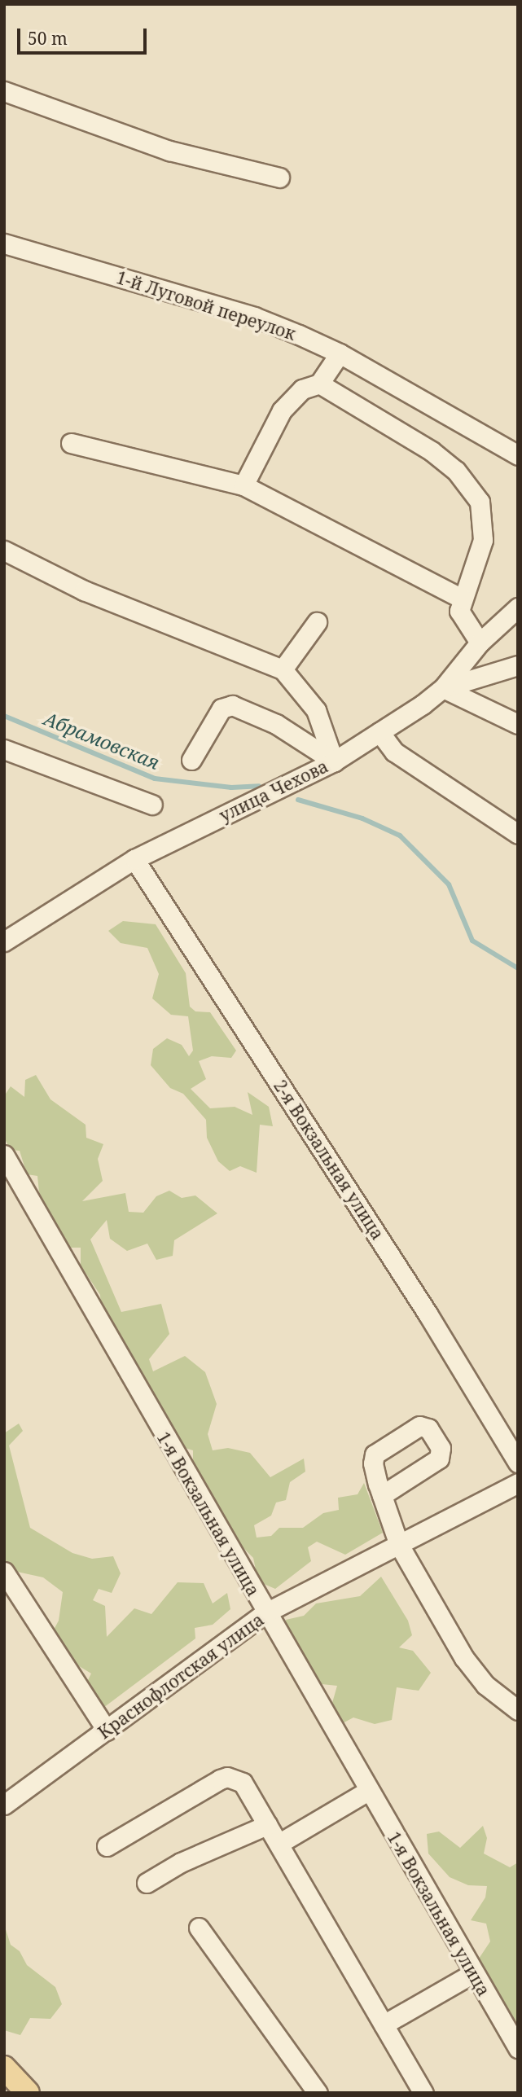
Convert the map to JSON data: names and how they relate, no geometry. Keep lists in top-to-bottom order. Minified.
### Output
{"streets":{"street":["1-й Луговой переулок","улица Чехова","2-я Вокзальная улица","1-я Вокзальная улица","Краснофлотская улица"]},"crossings":[["улица Чехова","2-я Вокзальная улица"],["1-я Вокзальная улица","Краснофлотская улица"]],"water":["Абрамовская"],"scale_bar":"50 m"}
